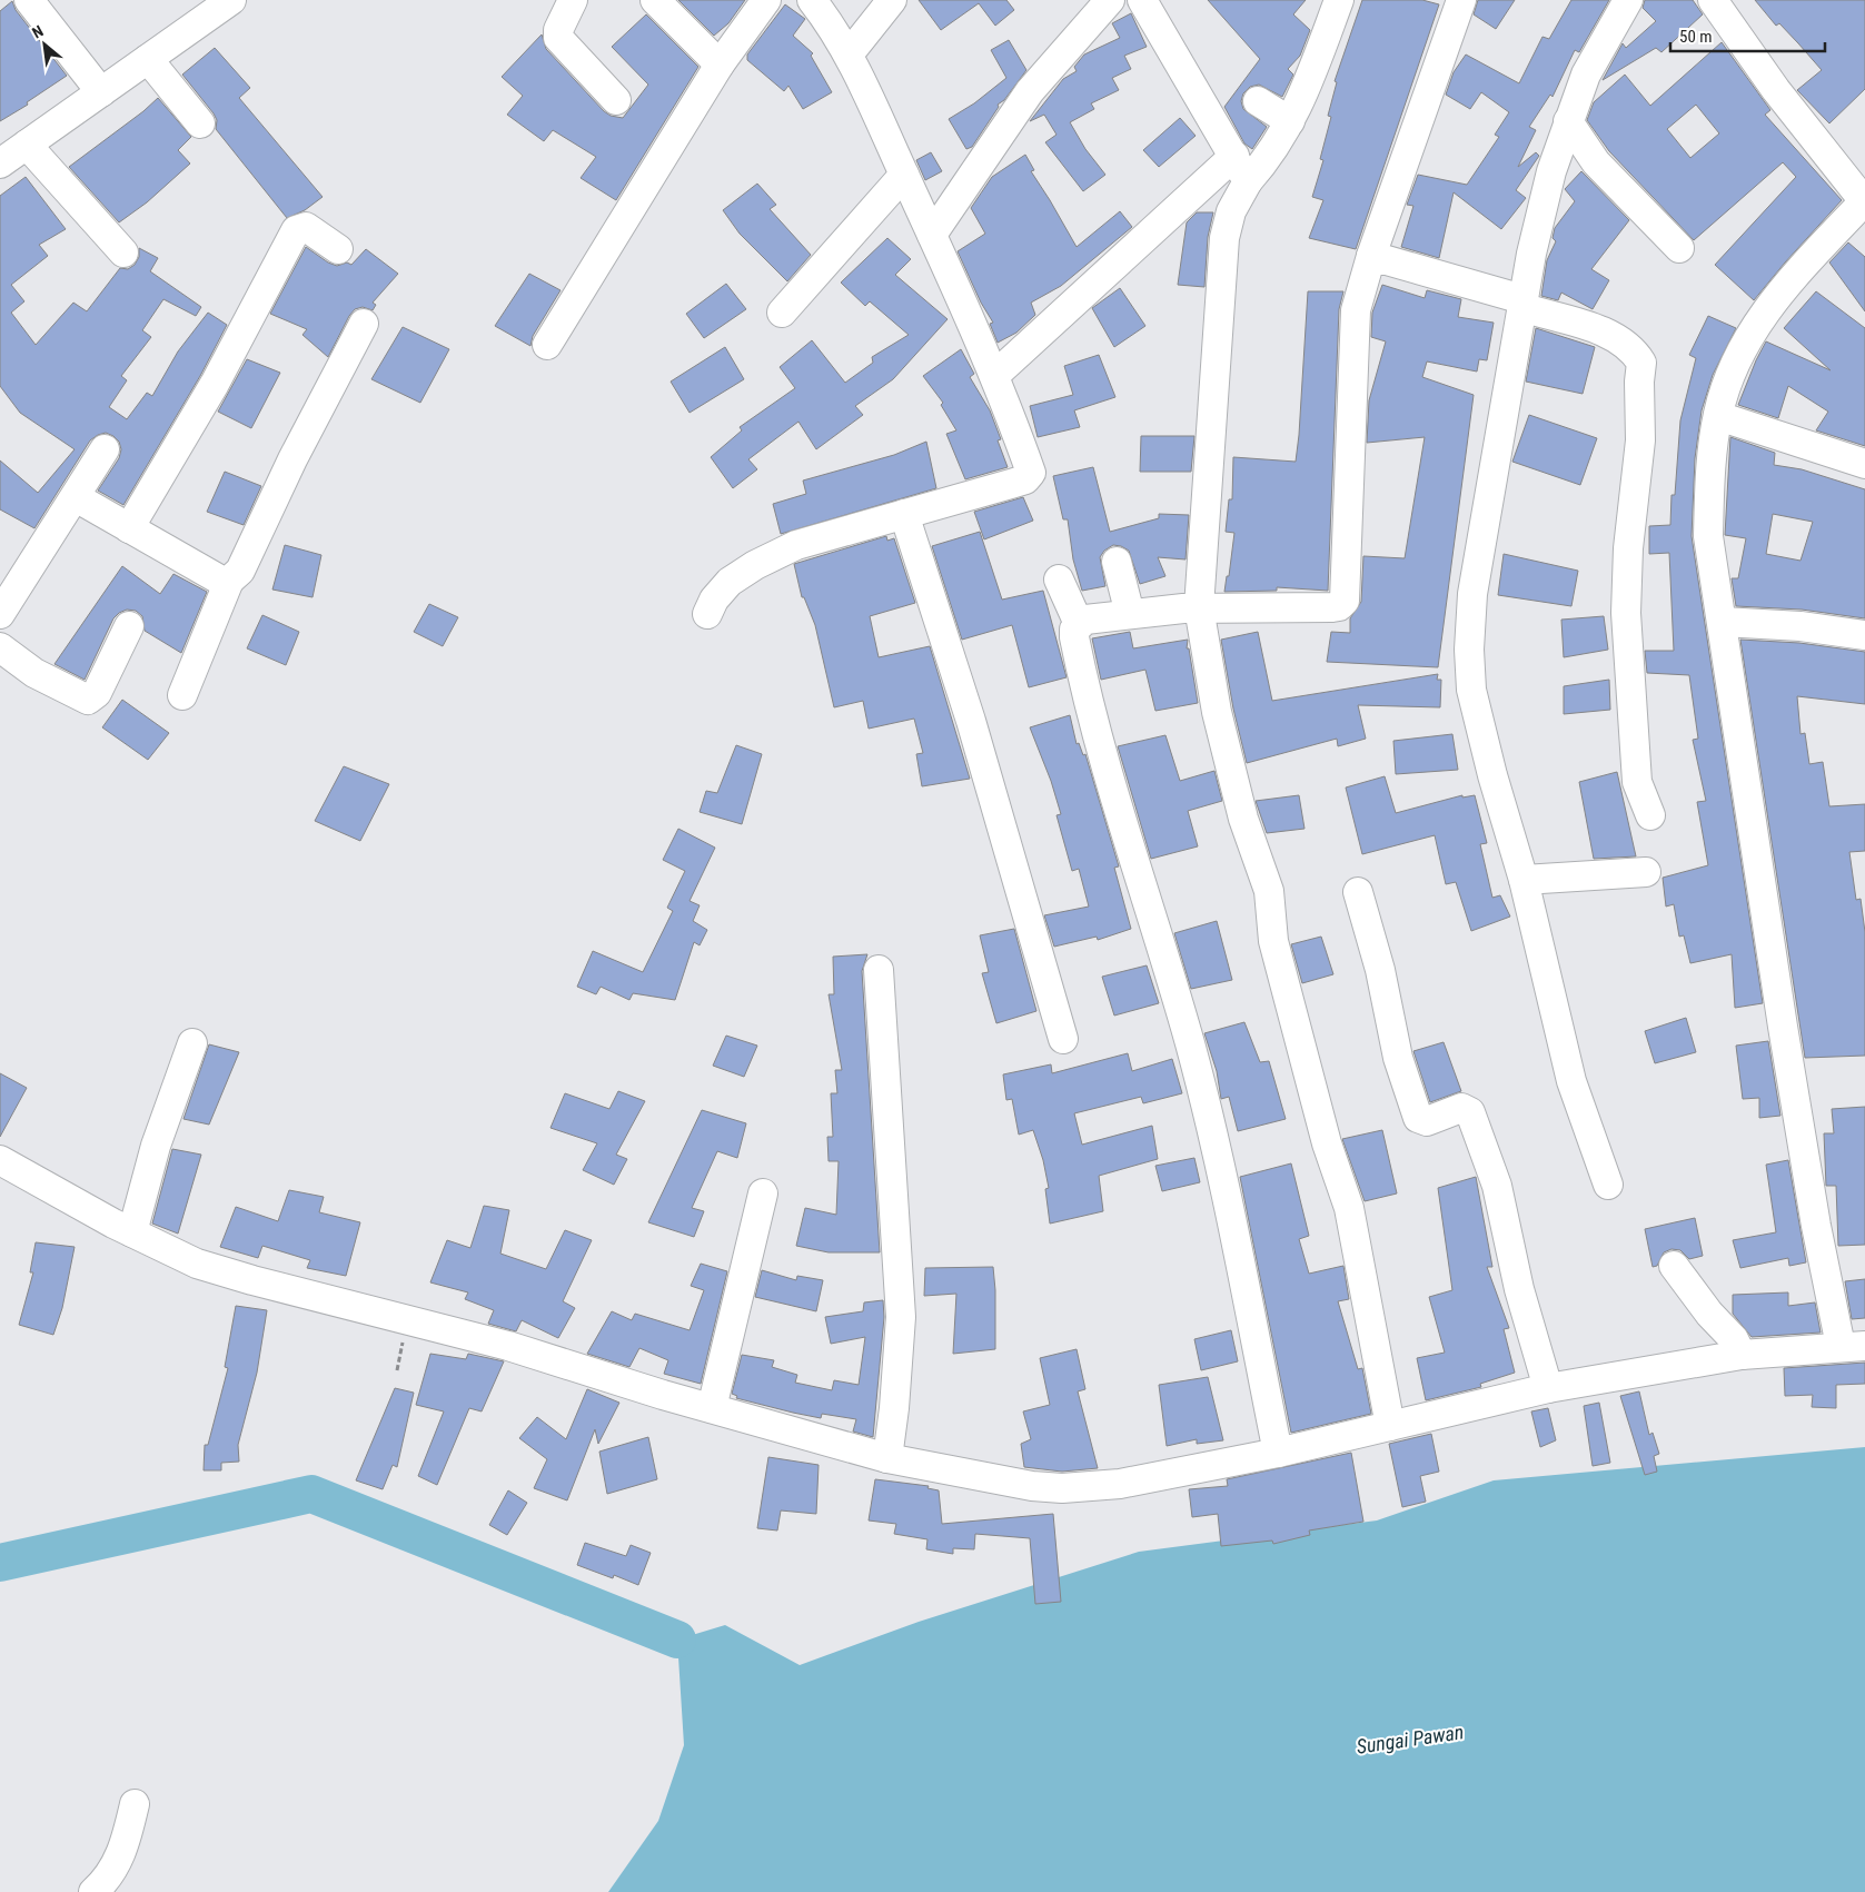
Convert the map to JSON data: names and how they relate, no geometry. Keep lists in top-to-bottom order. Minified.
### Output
{"water":["Sungai Pawan"],"scale_bar":"50 m","north":"top left"}
